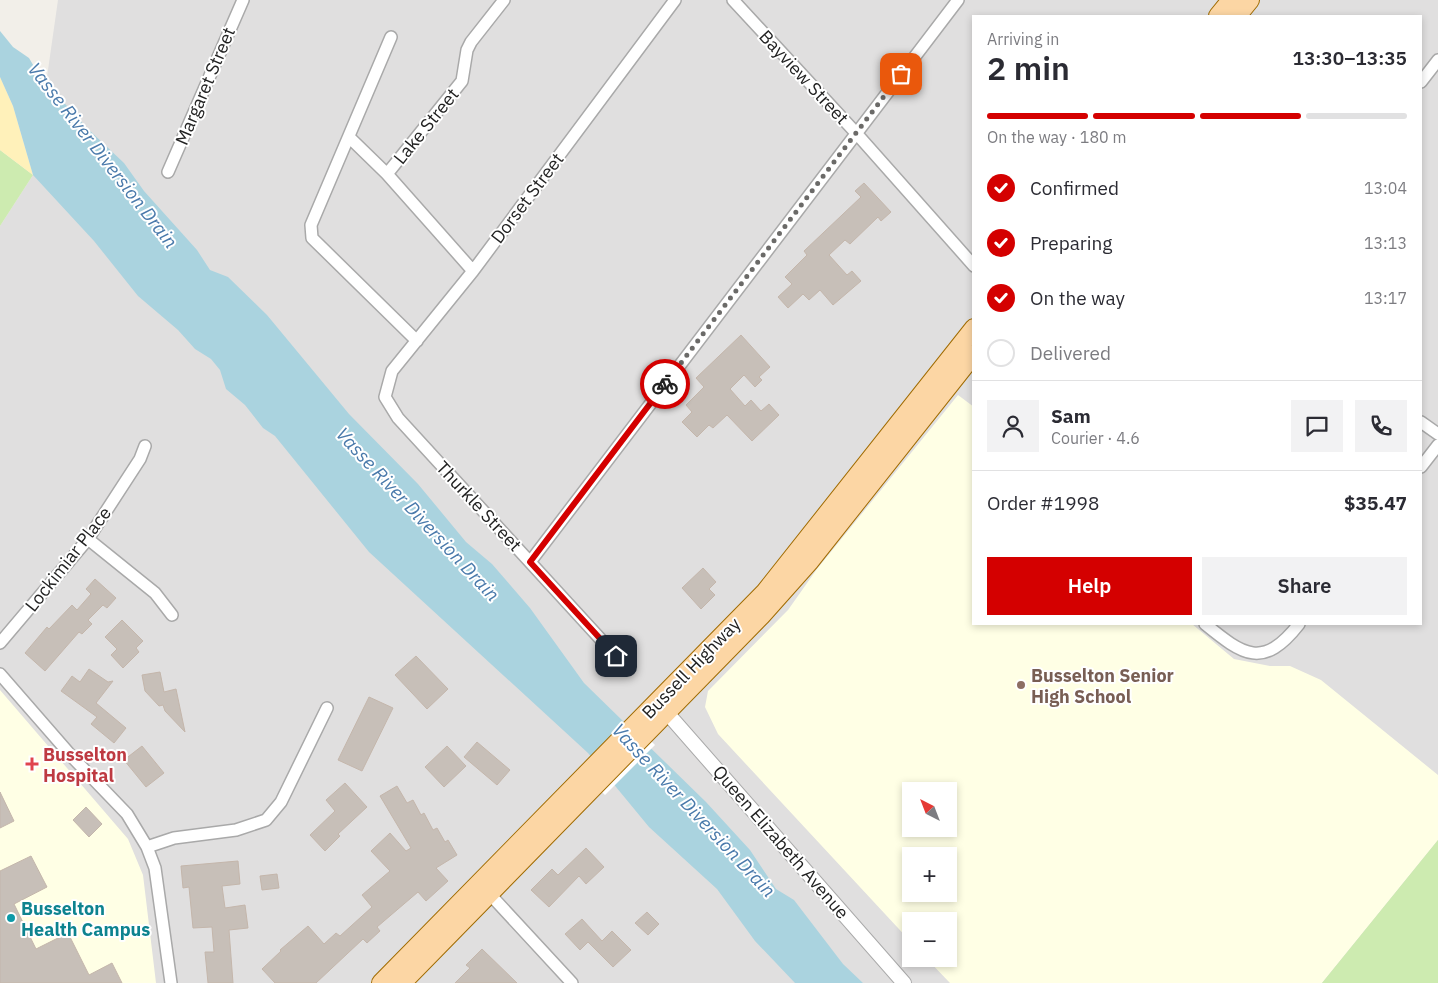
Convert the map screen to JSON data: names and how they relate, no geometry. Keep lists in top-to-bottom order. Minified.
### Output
{"streets":{"main road":["Bussell Highway"],"street":["Bayview Street","Margaret Street","Lake Street","Dorset Street","Thurkle Street","Lockimiar Place","Queen Elizabeth Avenue"]},"crossings":[["Dorset Street","Thurkle Street"],["Bussell Highway","Queen Elizabeth Avenue"]],"water":["Vasse River Diversion Drain"],"places":{"other":["Busselton Senior High School","Busselton Health Campus"],"health":["Busselton Hospital"]},"north":"top left","page":{"heading":["2 min","Arriving in","13:30–13:35"],"panel":["Sam","Courier · 4.6","Order #1998","$35.47"],"bar":"On the way · 180 m","list":[["Confirmed","13:04"],["Preparing","13:13"],["On the way","13:17"],"Delivered"],"buttons":["Help","Share"],"map_buttons":["+","−"]}}
